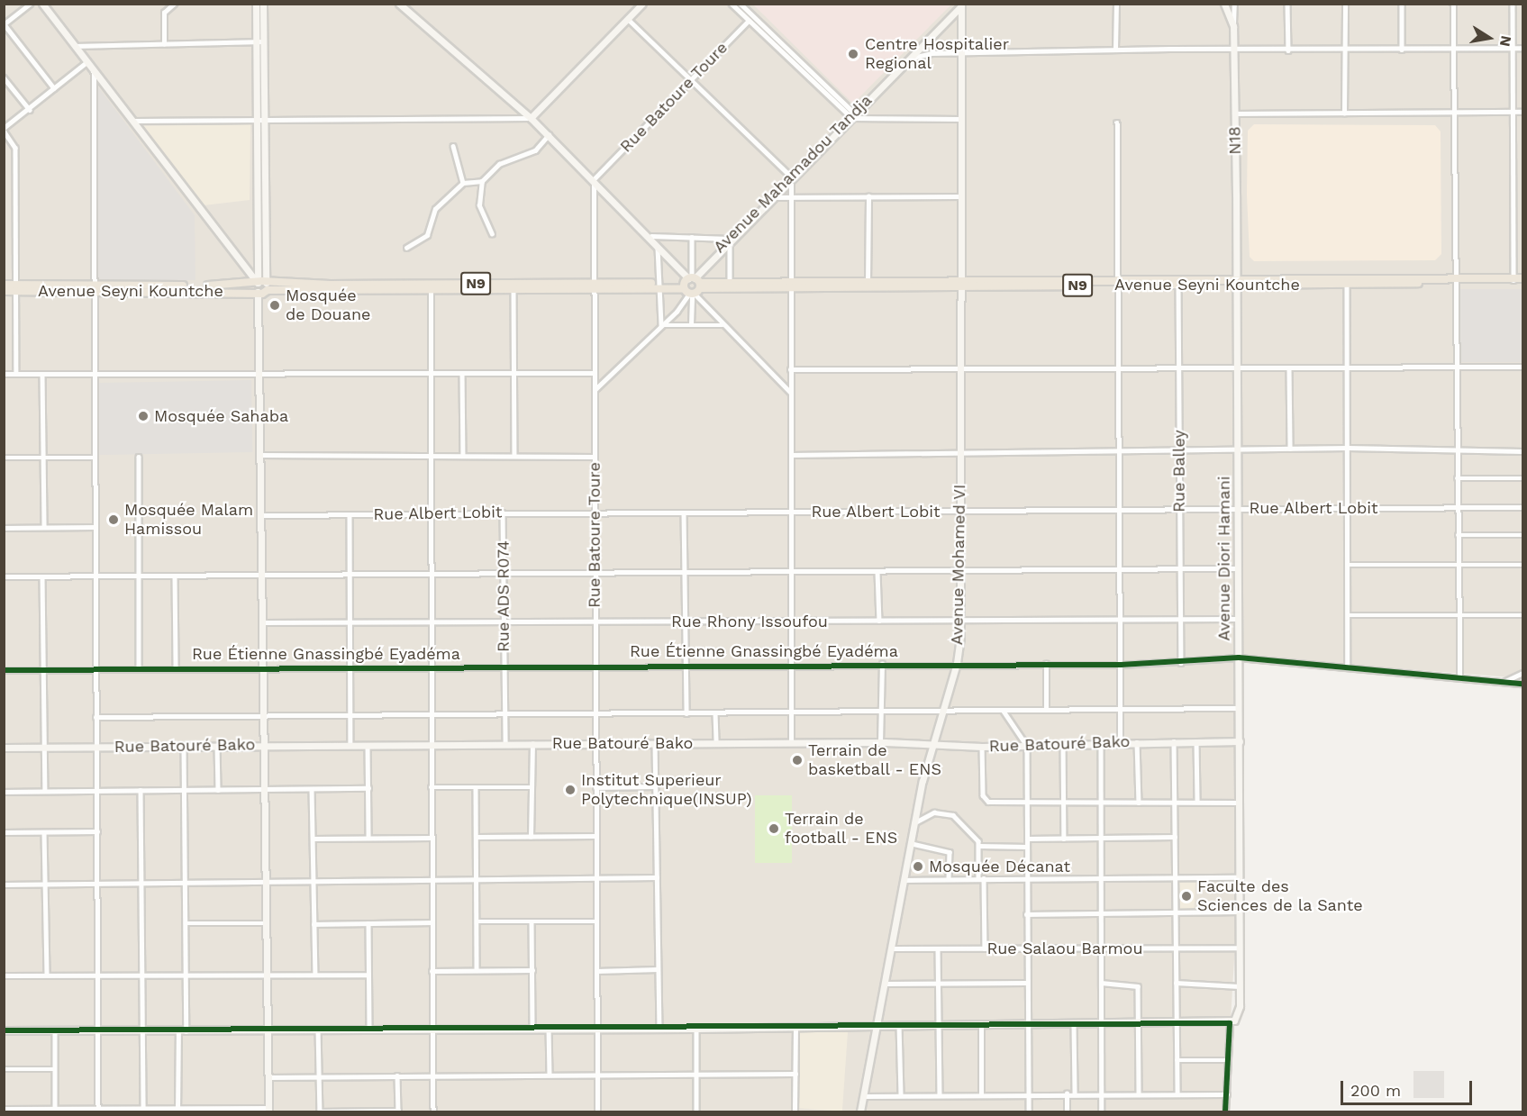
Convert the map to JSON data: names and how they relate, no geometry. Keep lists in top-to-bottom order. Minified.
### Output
{"streets":{"highway":["N9","Avenue Seyni Kountche"],"street":["Rue Batoure Toure","N18","Avenue Mahamadou Tandja","Rue Balley","Rue Albert Lobit","Avenue Diori Hamani","Avenue Mohamed VI","Rue ADS R074","Rue Rhony Issoufou","Rue Étienne Gnassingbé Eyadéma","Rue Batouré Bako","Rue Salaou Barmou"]},"crossings":[["Rue Batoure Toure","Avenue Seyni Kountche"],["Rue Batoure Toure","Rue Albert Lobit"],["Rue Batoure Toure","Rue Rhony Issoufou"],["Rue Batoure Toure","Rue Étienne Gnassingbé Eyadéma"],["Rue Batoure Toure","Rue Batouré Bako"],["N18","Avenue Seyni Kountche"],["N18","Avenue Diori Hamani"],["Avenue Mahamadou Tandja","Avenue Seyni Kountche"],["Avenue Mahamadou Tandja","Avenue Mohamed VI"],["N9","Avenue Seyni Kountche"],["Avenue Seyni Kountche","Rue Balley"],["Avenue Seyni Kountche","Avenue Diori Hamani"],["Avenue Seyni Kountche","Avenue Mohamed VI"],["Rue Balley","Rue Albert Lobit"],["Rue Balley","Rue Rhony Issoufou"],["Rue Balley","Rue Étienne Gnassingbé Eyadéma"],["Rue Albert Lobit","Avenue Diori Hamani"],["Rue Albert Lobit","Avenue Mohamed VI"],["Rue Albert Lobit","Rue ADS R074"],["Avenue Diori Hamani","Rue Rhony Issoufou"],["Avenue Diori Hamani","Rue Étienne Gnassingbé Eyadéma"],["Avenue Diori Hamani","Rue Batouré Bako"],["Avenue Diori Hamani","Rue Salaou Barmou"],["Avenue Mohamed VI","Rue Rhony Issoufou"],["Avenue Mohamed VI","Rue Étienne Gnassingbé Eyadéma"],["Avenue Mohamed VI","Rue Batouré Bako"],["Avenue Mohamed VI","Rue Salaou Barmou"],["Rue ADS R074","Rue Rhony Issoufou"],["Rue ADS R074","Rue Étienne Gnassingbé Eyadéma"],["Rue ADS R074","Rue Batouré Bako"]],"places":["Centre Hospitalier Regional","Mosquée de Douane","Mosquée Sahaba","Mosquée Malam Hamissou","Terrain de basketball - ENS","Institut Superieur Polytechnique(INSUP)","Terrain de football - ENS","Mosquée Décanat","Faculte des Sciences de la Sante"],"scale_bar":"200 m","north":"right"}
